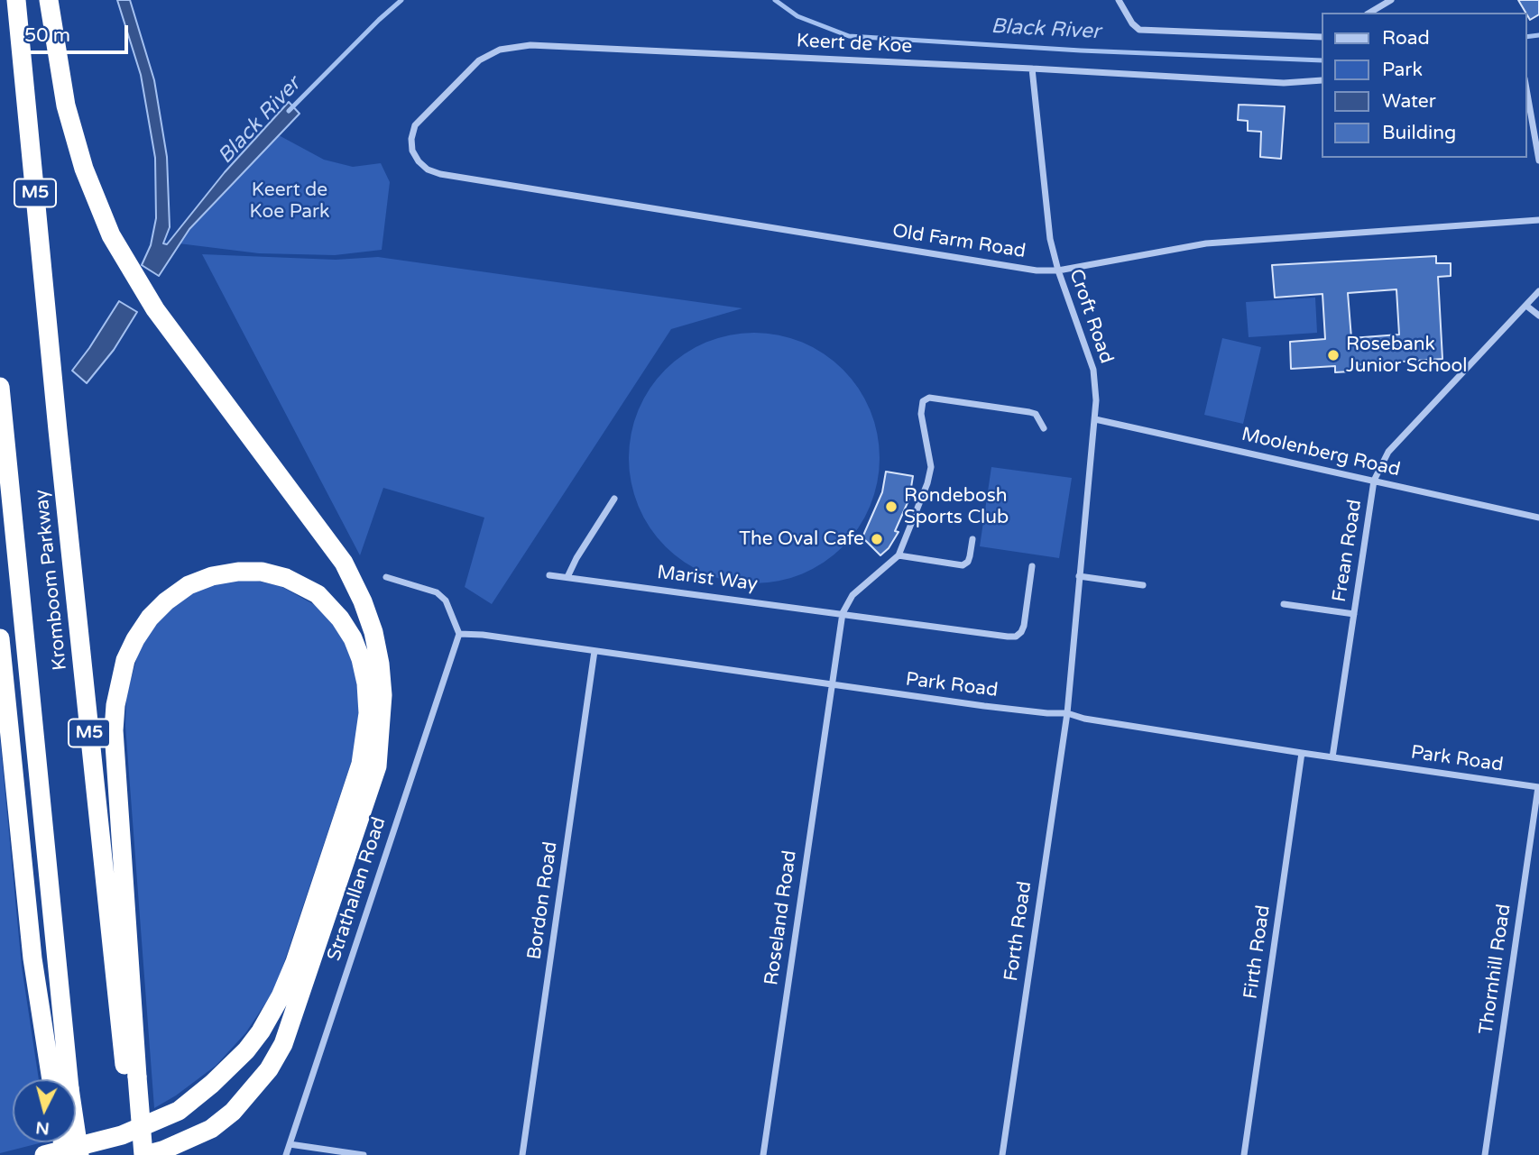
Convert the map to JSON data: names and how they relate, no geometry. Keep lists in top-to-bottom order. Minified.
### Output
{"streets":{"highway":["M5","Kromboom Parkway"],"street":["Keert de Koe","Old Farm Road","Croft Road","Moolenberg Road","Frean Road","Marist Way","Park Road","Strathallan Road","Bordon Road","Roseland Road","Forth Road","Firth Road","Thornhill Road"]},"crossings":[["Keert de Koe","Old Farm Road"],["Keert de Koe","Croft Road"],["Old Farm Road","Croft Road"],["Croft Road","Moolenberg Road"],["Croft Road","Park Road"],["Croft Road","Forth Road"],["Moolenberg Road","Frean Road"],["Frean Road","Park Road"],["Marist Way","Roseland Road"],["Park Road","Strathallan Road"],["Park Road","Bordon Road"],["Park Road","Roseland Road"],["Park Road","Forth Road"],["Park Road","Firth Road"],["Park Road","Thornhill Road"]],"water":["Black River"],"parks":["Keert de Koe Park"],"places":["Rosebank Junior School","Rondebosh Sports Club","The Oval Cafe"],"legend":["Road","Park","Water","Building"],"scale_bar":"50 m","north":"bottom"}
